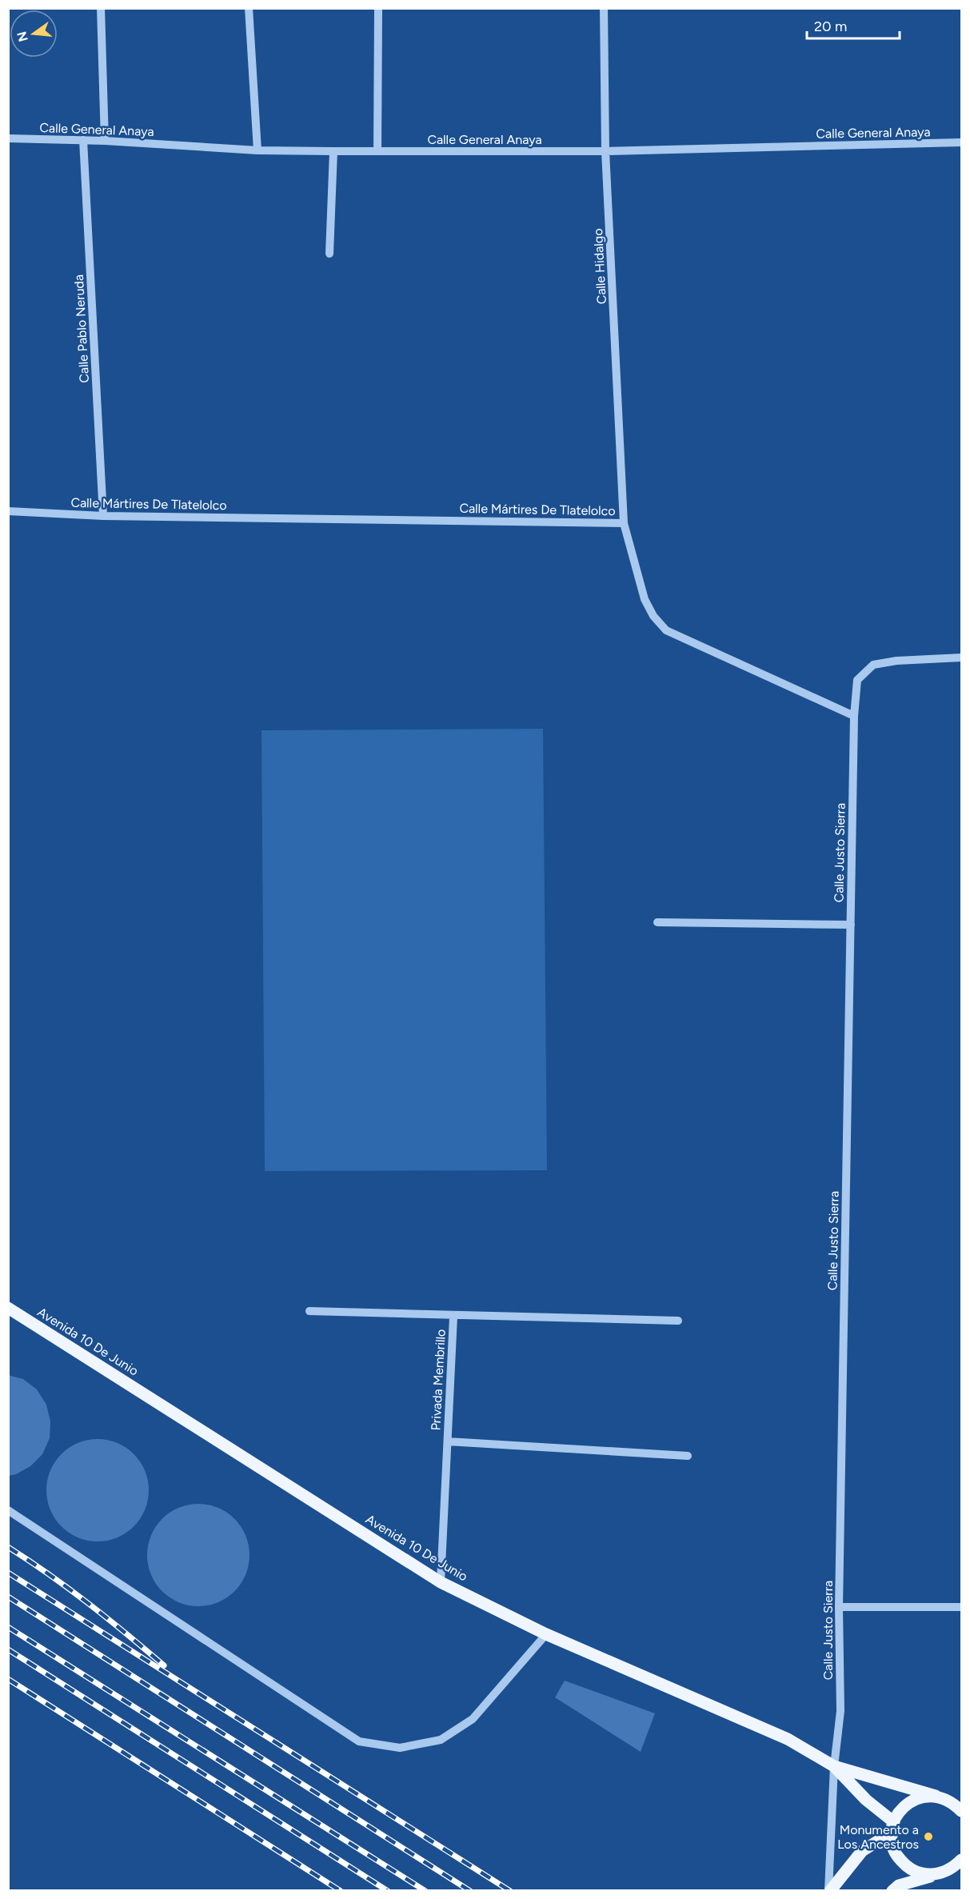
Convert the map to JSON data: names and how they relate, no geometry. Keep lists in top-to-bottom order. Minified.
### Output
{"streets":{"main road":["Avenida 10 De Junio"],"street":["Calle General Anaya","Calle Hidalgo","Calle Pablo Neruda","Calle Mártires De Tlatelolco","Calle Justo Sierra","Privada Membrillo"]},"crossings":[["Calle General Anaya","Calle Hidalgo"],["Calle General Anaya","Calle Pablo Neruda"],["Calle Hidalgo","Calle Mártires De Tlatelolco"],["Calle Pablo Neruda","Calle Mártires De Tlatelolco"],["Calle Mártires De Tlatelolco","Calle Justo Sierra"],["Calle Justo Sierra","Avenida 10 De Junio"],["Avenida 10 De Junio","Privada Membrillo"]],"places":["Monumento a Los Ancestros"],"scale_bar":"20 m","north":"left"}
